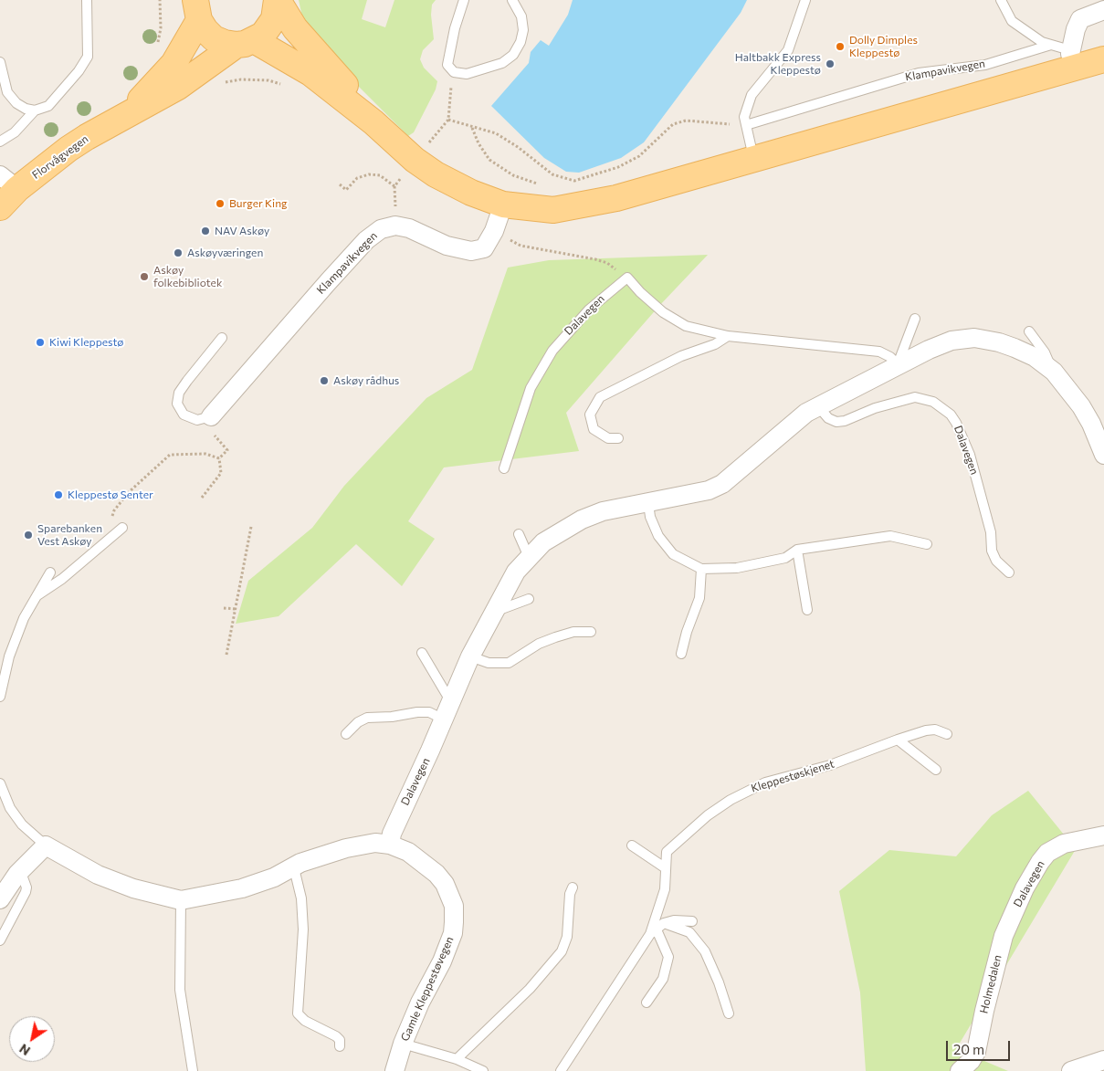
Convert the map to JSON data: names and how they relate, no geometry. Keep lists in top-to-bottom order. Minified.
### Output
{"streets":{"main road":["Florvågvegen"],"street":["Klampavikvegen","Dalavegen","Holmedalen","Gamle Kleppestøvegen"],"lane":["Kleppestøskjenet"]},"crossings":[["Dalavegen","Holmedalen"],["Dalavegen","Gamle Kleppestøvegen"]],"places":["Dolly Dimples Kleppestø","Haltbakk Express Kleppestø","Burger King","NAV Askøy","Askøyværingen","Askøy folkebibliotek","Kiwi Kleppestø","Askøy rådhus","Kleppestø Senter","Sparebanken Vest Askøy"],"scale_bar":"20 m","north":"bottom left"}
